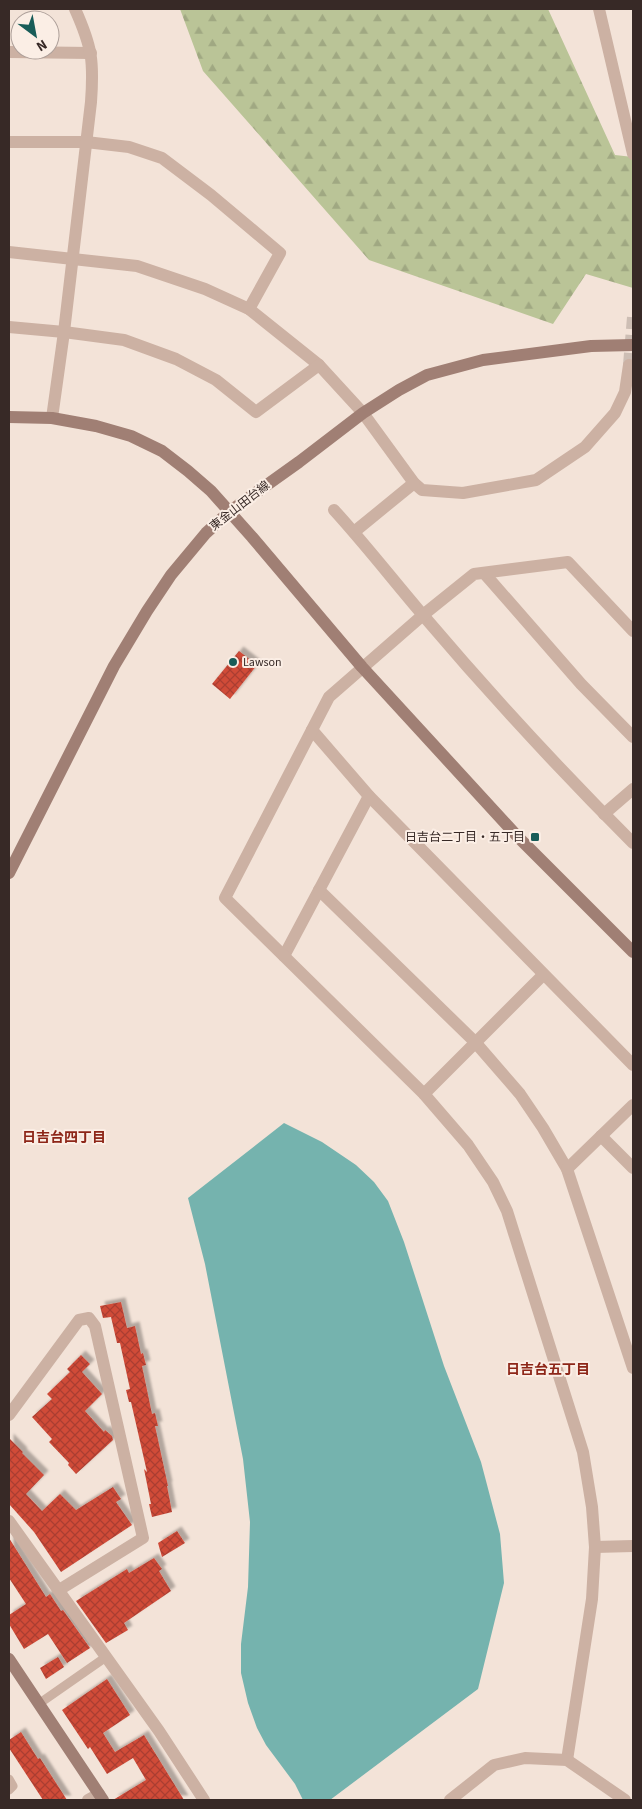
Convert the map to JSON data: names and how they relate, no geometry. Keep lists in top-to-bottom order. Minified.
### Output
{"streets":{"street":["東金山田台線"]},"districts":["日吉台四丁目","日吉台五丁目"],"places":{"other":["Lawson"],"transit":["日吉台二丁目・五丁目"]},"north":"bottom right"}
